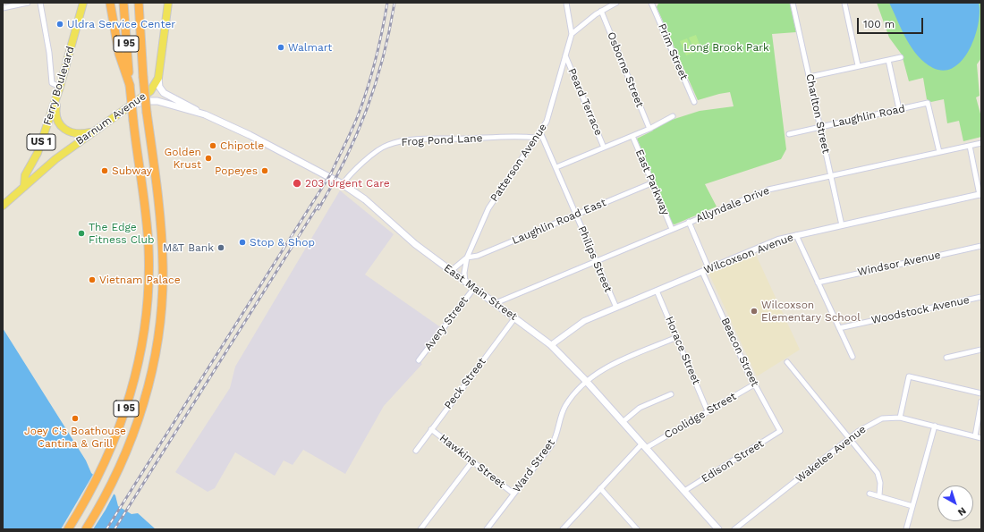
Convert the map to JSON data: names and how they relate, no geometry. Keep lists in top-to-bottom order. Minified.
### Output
{"streets":{"highway":["I 95"],"main road":["Ferry Boulevard","Barnum Avenue","US 1","East Main Street"],"street":["Prim Street","Osborne Street","Peard Terrace","Charlton Street","Laughlin Road","Frog Pond Lane","Patterson Avenue","East Parkway","Allyndale Drive","Laughlin Road East","Wilcoxson Avenue","Philips Street","Windsor Avenue","Woodstock Avenue","Avery Street","Horace Street","Beacon Street","Peck Street","Coolidge Street","Wakelee Avenue","Hawkins Street","Edison Street","Ward Street"]},"crossings":[["Ferry Boulevard","Barnum Avenue"],["Peard Terrace","Patterson Avenue"],["Charlton Street","Laughlin Road"],["Charlton Street","Allyndale Drive"],["Charlton Street","Wilcoxson Avenue"],["Laughlin Road","Allyndale Drive"],["Barnum Avenue","East Main Street"],["Frog Pond Lane","Patterson Avenue"],["Frog Pond Lane","East Main Street"],["Patterson Avenue","Laughlin Road East"],["Patterson Avenue","Philips Street"],["Patterson Avenue","East Main Street"],["East Parkway","Allyndale Drive"],["East Parkway","Laughlin Road East"],["Allyndale Drive","Philips Street"],["Allyndale Drive","East Main Street"],["Laughlin Road East","Philips Street"],["Wilcoxson Avenue","Philips Street"],["Wilcoxson Avenue","East Main Street"],["Wilcoxson Avenue","Horace Street"],["Wilcoxson Avenue","Beacon Street"],["East Main Street","Avery Street"],["East Main Street","Peck Street"],["East Main Street","Coolidge Street"],["East Main Street","Edison Street"],["East Main Street","Ward Street"],["Horace Street","Coolidge Street"],["Horace Street","Ward Street"],["Beacon Street","Coolidge Street"],["Beacon Street","Edison Street"],["Peck Street","Hawkins Street"],["Hawkins Street","Ward Street"]],"parks":["Long Brook Park"],"places":["Uldra Service Center","Walmart","Chipotle","Golden Krust","Subway","Popeyes","203 Urgent Care","The Edge Fitness Club","Stop & Shop","M&T Bank","Vietnam Palace","Wilcoxson Elementary School","Joey C's Boathouse Cantina & Grill"],"scale_bar":"100 m","north":"bottom right"}
